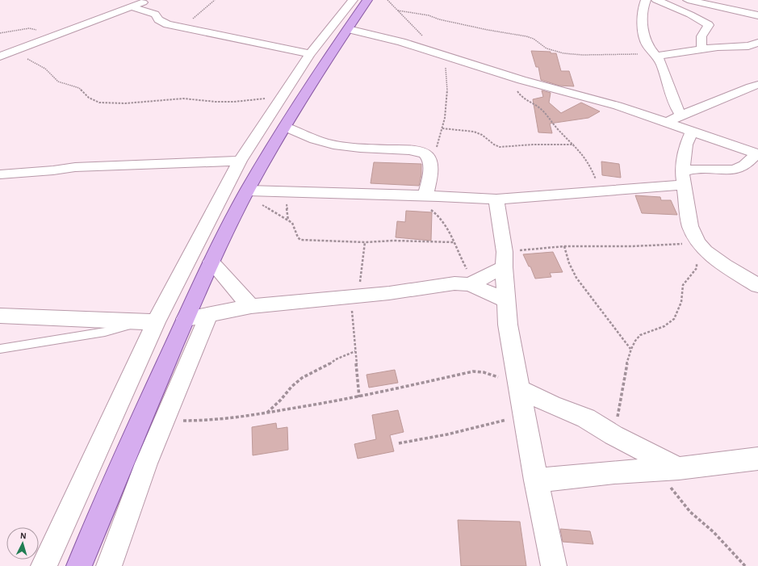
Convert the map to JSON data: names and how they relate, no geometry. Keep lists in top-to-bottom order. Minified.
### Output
{"north":"top"}
